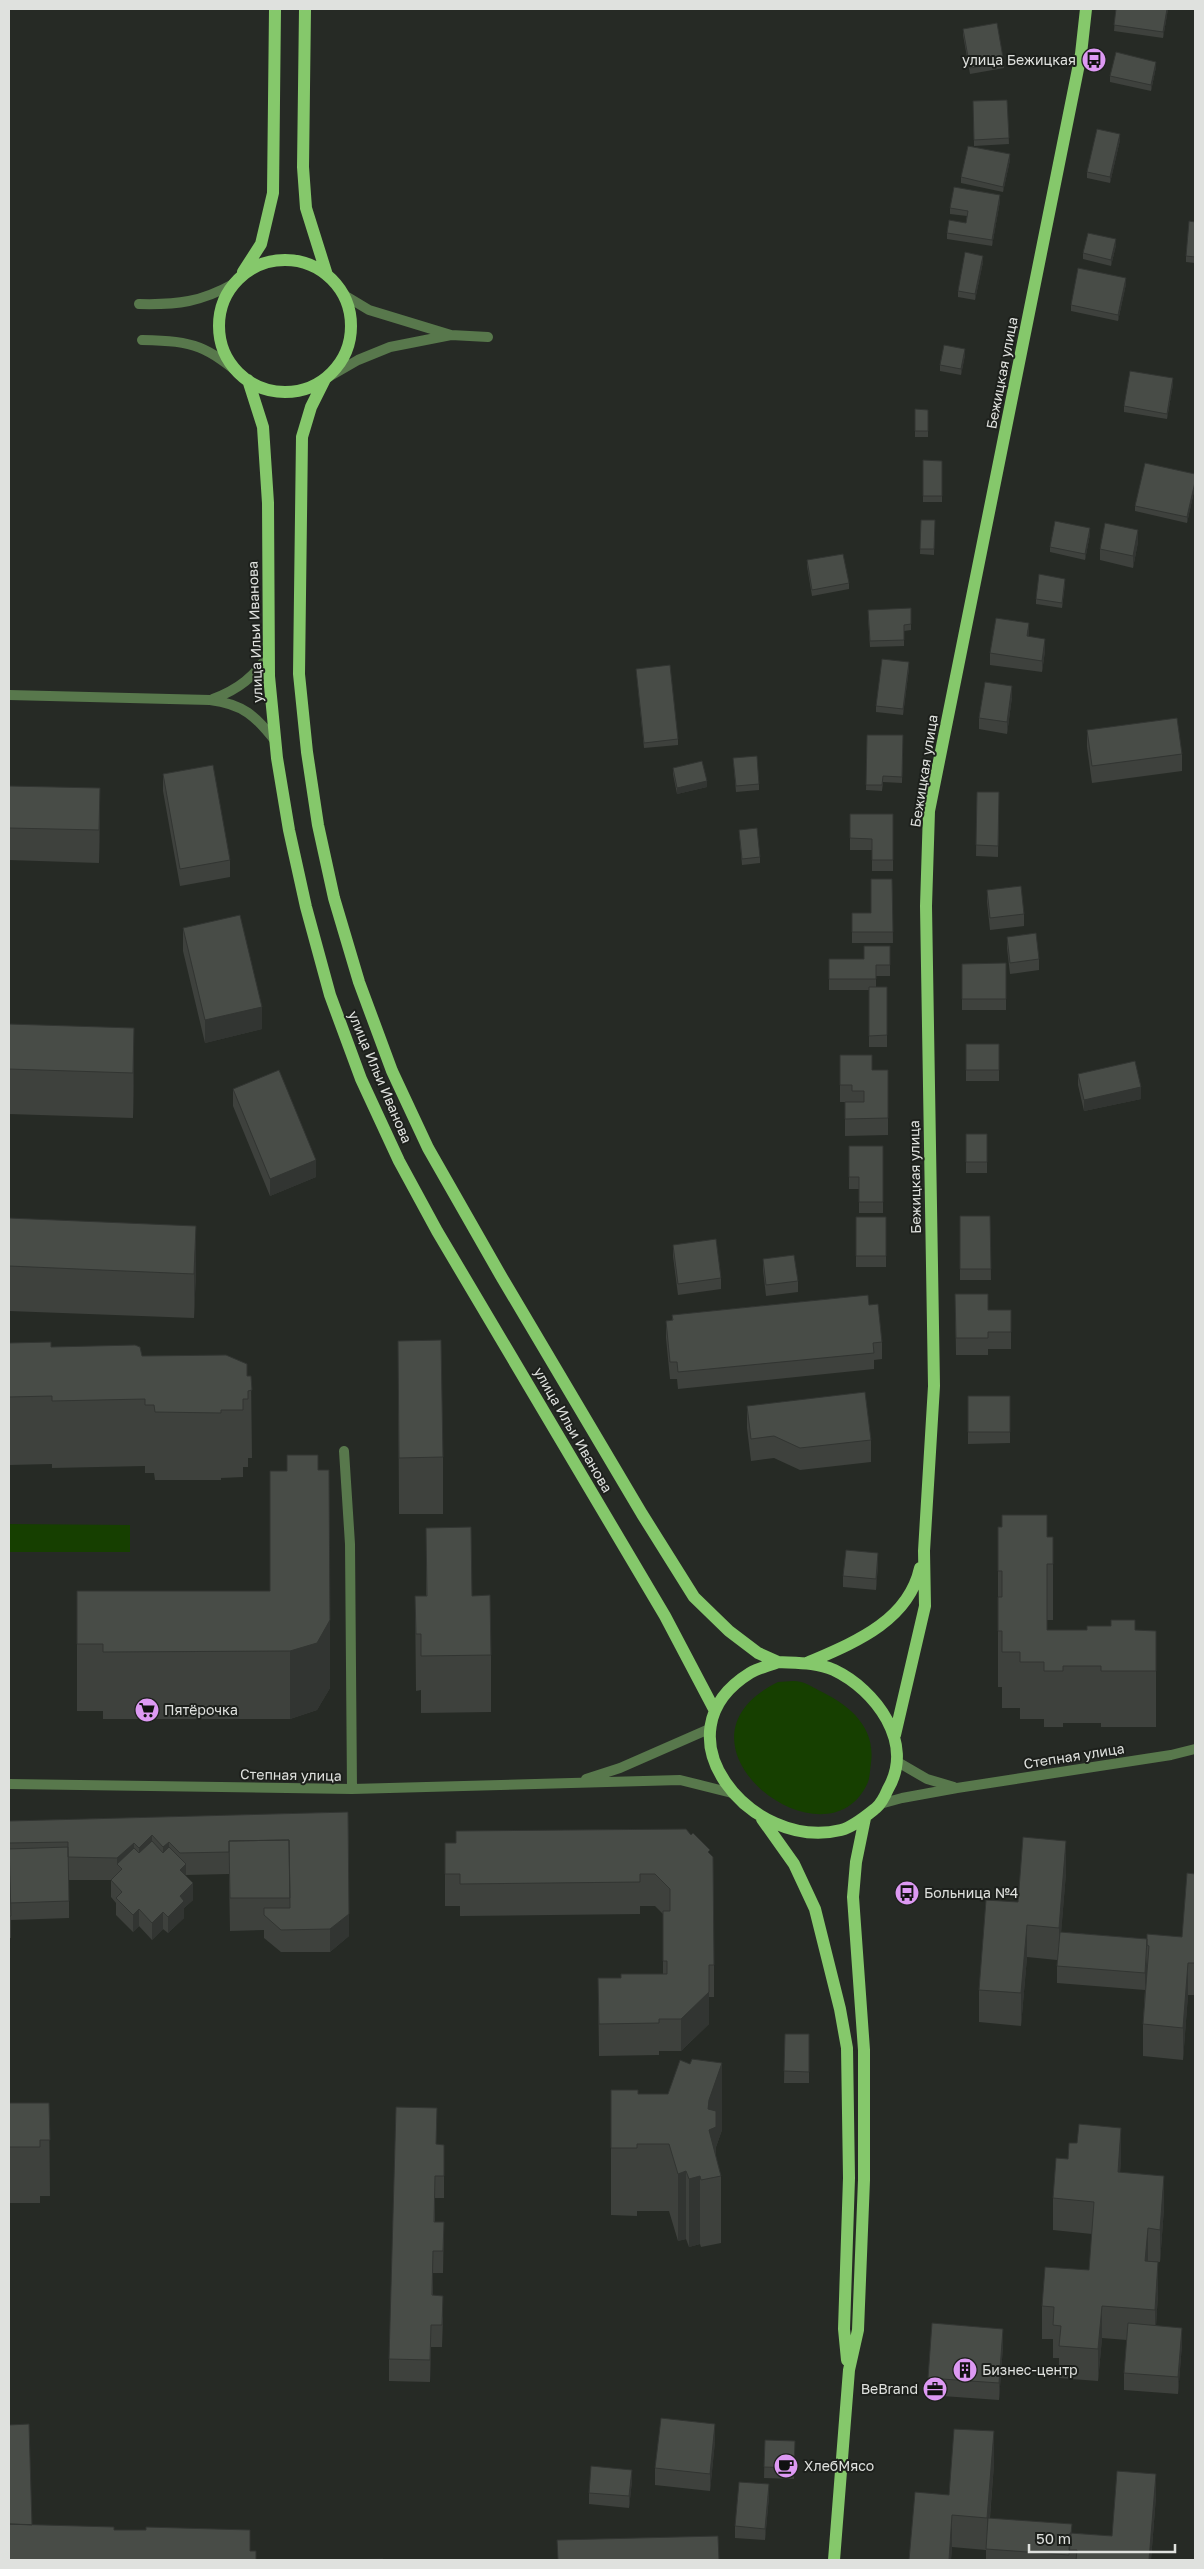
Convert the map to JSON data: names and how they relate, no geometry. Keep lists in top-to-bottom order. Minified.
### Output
{"streets":{"main road":["Бежицкая улица","улица Ильи Иванова"],"street":["Степная улица"]},"crossings":[["улица Ильи Иванова","Степная улица"]],"places":{"bus stop":["улица Бежицкая","Больница №4"],"supermarket":["Пятёрочка"],"building":["Бизнес-центр"],"office":["BeBrand"],"cafe":["ХлебМясо"]},"scale_bar":"50 m"}
